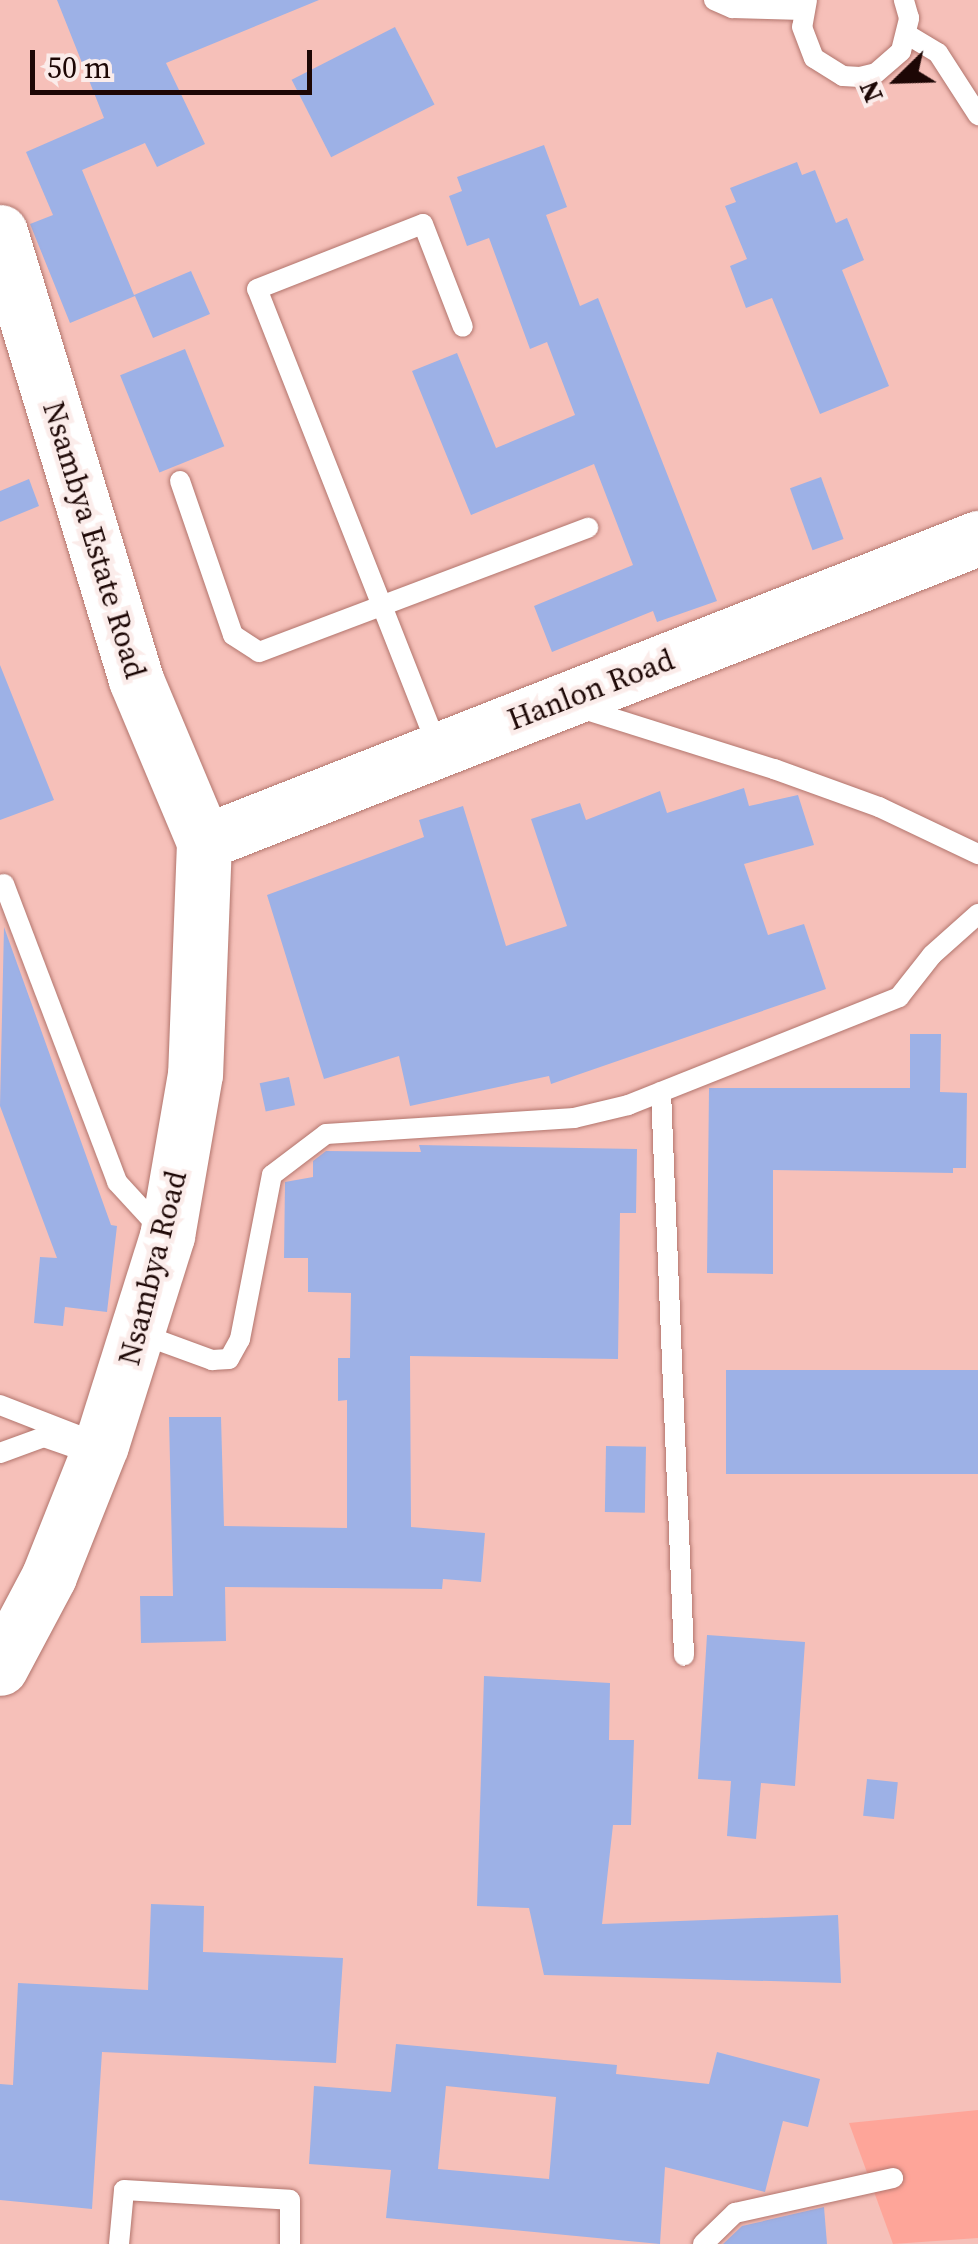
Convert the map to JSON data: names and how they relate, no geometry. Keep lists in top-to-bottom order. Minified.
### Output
{"streets":{"main road":["Nsambya Estate Road","Hanlon Road","Nsambya Road"]},"crossings":[["Nsambya Estate Road","Hanlon Road"],["Nsambya Estate Road","Nsambya Road"],["Hanlon Road","Nsambya Road"]],"scale_bar":"50 m","north":"bottom left"}
